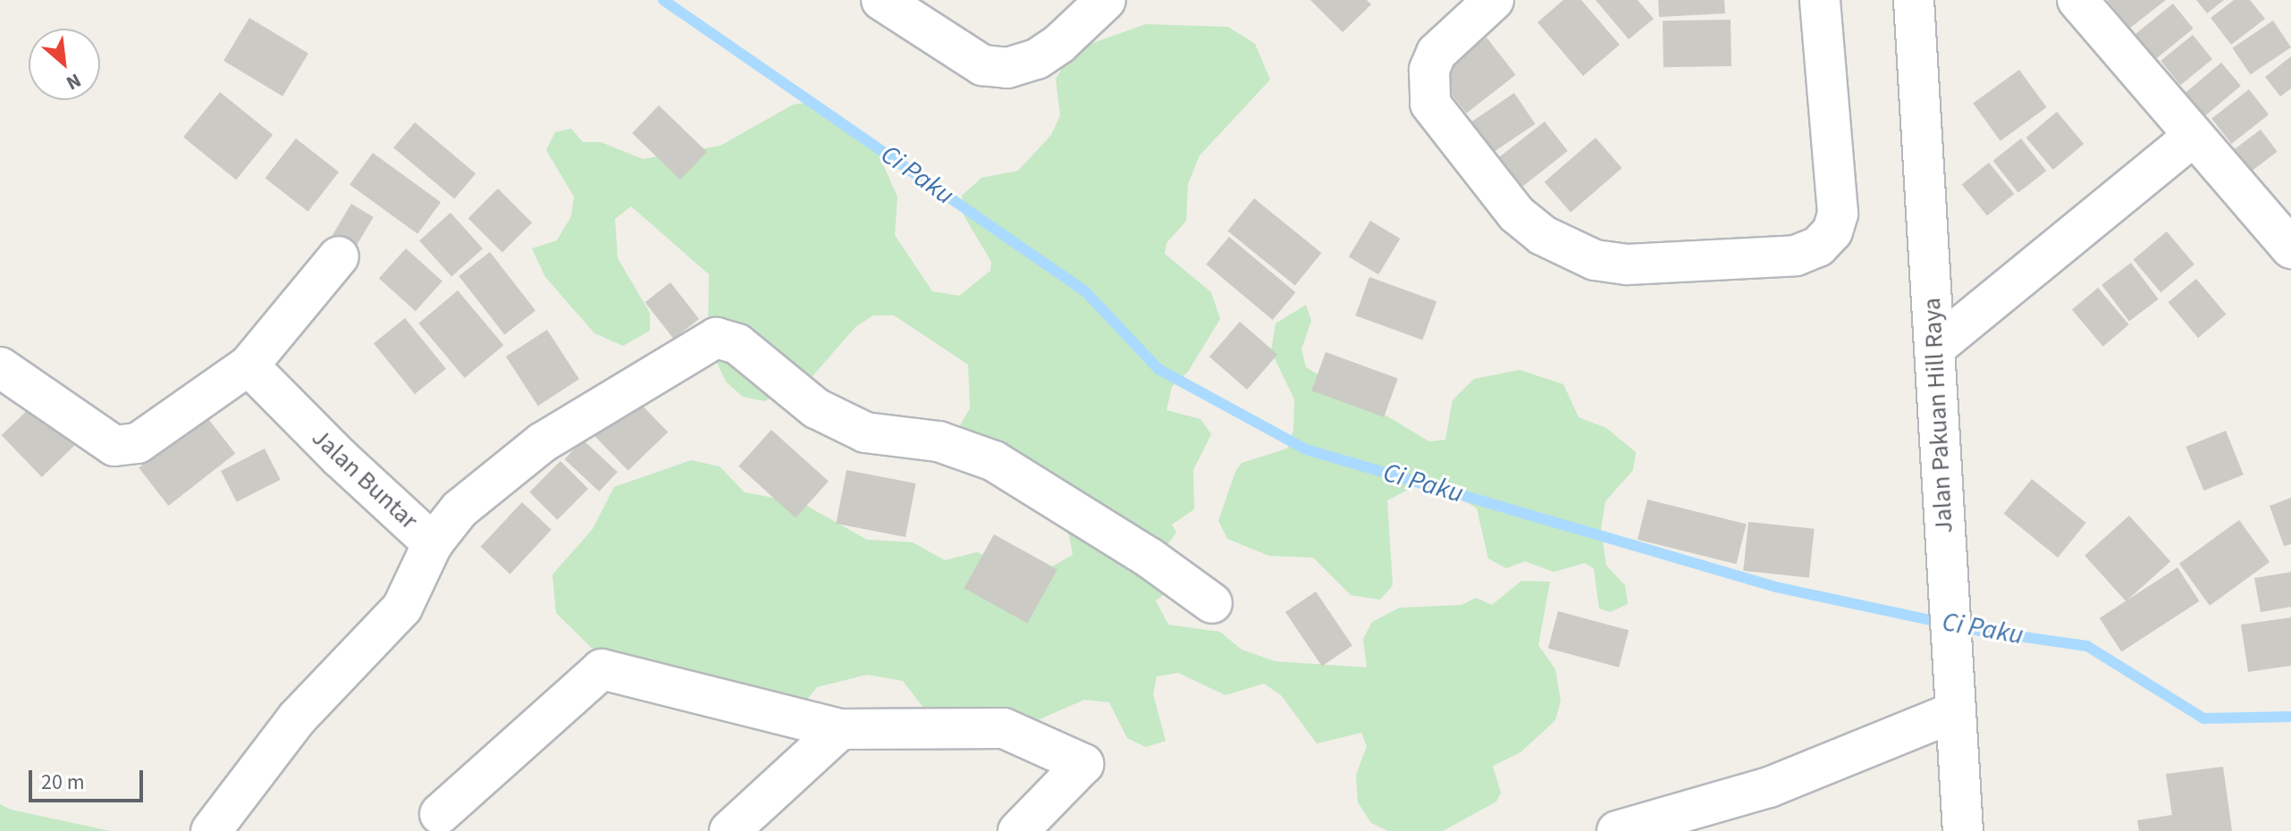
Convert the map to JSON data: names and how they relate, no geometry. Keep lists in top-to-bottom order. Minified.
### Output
{"streets":{"street":["Jalan Pakuan Hill Raya","Jalan Buntar"]},"water":["Ci Paku"],"scale_bar":"20 m","north":"bottom right"}
